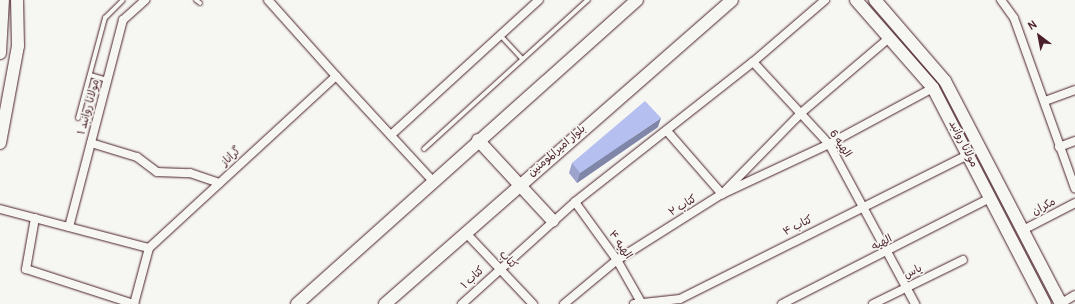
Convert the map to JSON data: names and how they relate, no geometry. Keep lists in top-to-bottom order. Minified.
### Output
{"streets":{"street":["مولانا روانبد ۱","الهیه 6","مولانا روانبد","بلوار امیرالمومنین","گراناز","کتاب ۲","مکران","کتاب ۴","الهیه","الهیه ۴","کتاب","یاس","کتاب ۱"]},"crossings":[["الهیه 6","کتاب ۲"],["الهیه 6","کتاب ۴"],["الهیه 6","الهیه"],["الهیه 6","یاس"],["الهیه 6","کتاب ۱"],["مولانا روانبد","کتاب ۲"],["مولانا روانبد","مکران"],["مولانا روانبد","کتاب ۴"],["مولانا روانبد","الهیه"],["بلوار امیرالمومنین","کتاب"],["کتاب ۲","الهیه ۴"],["کتاب ۴","الهیه ۴"],["الهیه ۴","کتاب ۱"],["کتاب","کتاب ۱"]],"north":"top left"}
